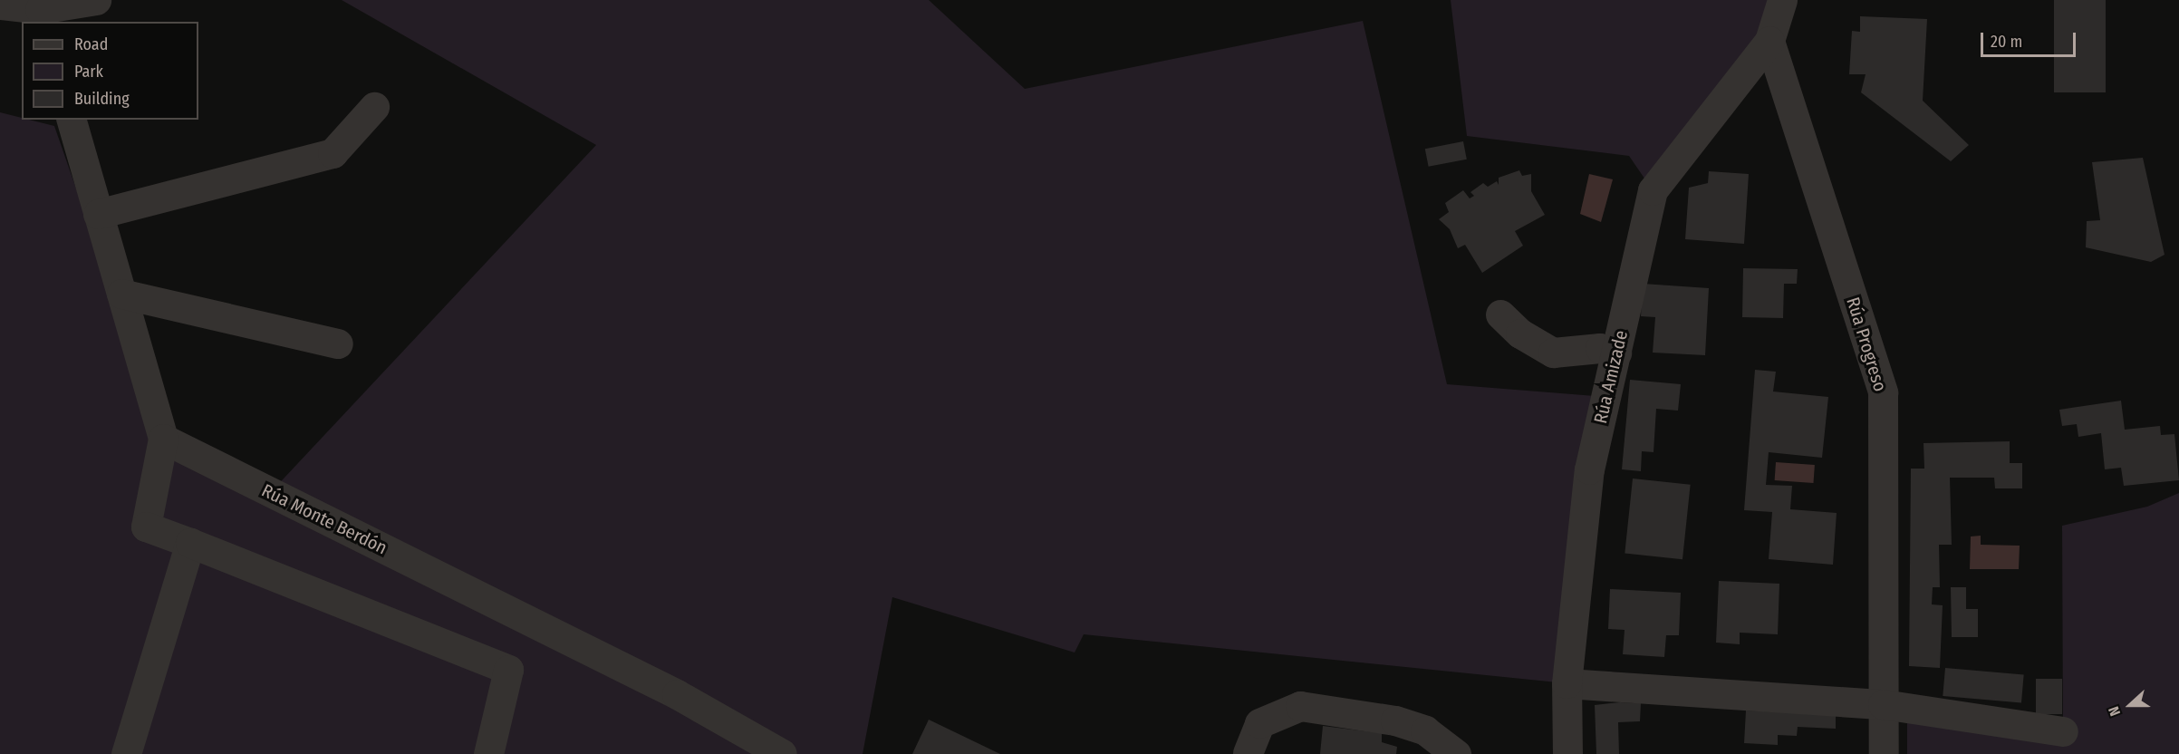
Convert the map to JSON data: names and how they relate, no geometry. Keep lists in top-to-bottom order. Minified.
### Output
{"streets":{"street":["Rúa Progreso","Rúa Amizade","Rúa Monte Berdón"]},"crossings":[["Rúa Progreso","Rúa Amizade"]],"legend":["Road","Park","Building"],"scale_bar":"20 m","north":"left"}
